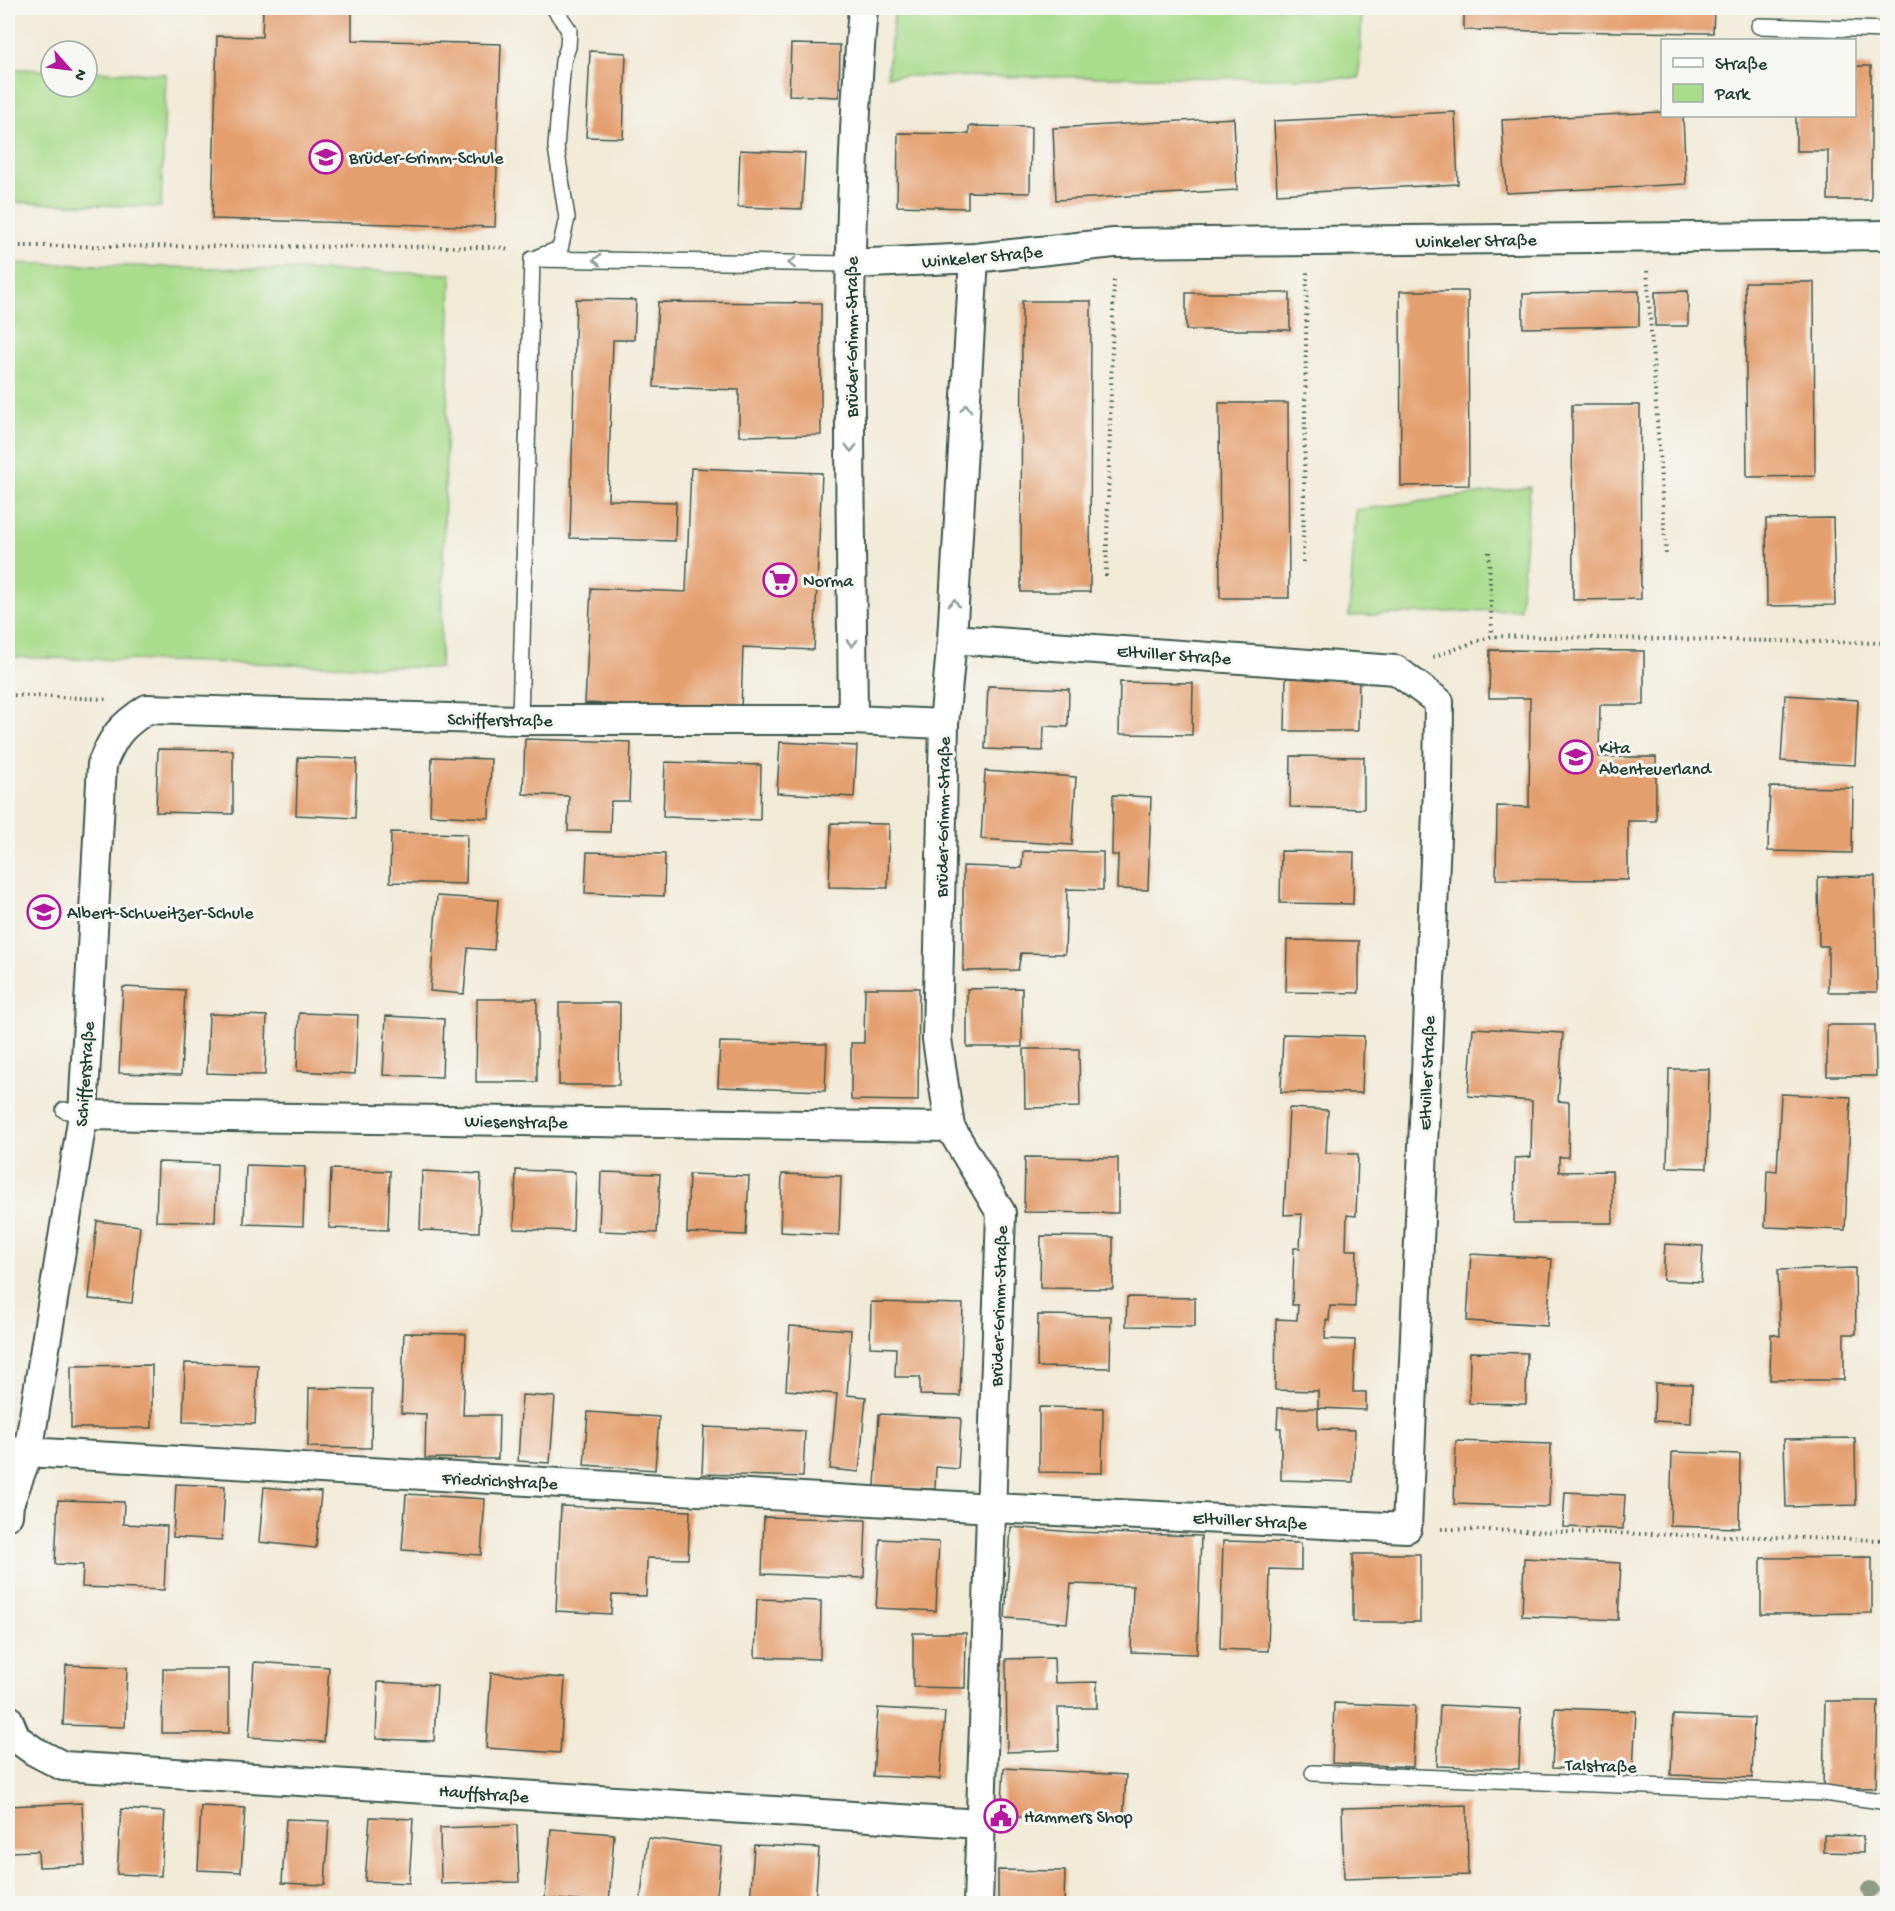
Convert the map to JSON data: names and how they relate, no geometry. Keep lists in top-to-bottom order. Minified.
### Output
{"streets":{"street":["Winkeler Straße","Brüder-Grimm-Straße","Eltviller Straße","Schifferstraße","Wiesenstraße","Friedrichstraße","Hauffstraße"],"lane":["Talstraße"]},"crossings":[["Winkeler Straße","Brüder-Grimm-Straße"],["Brüder-Grimm-Straße","Eltviller Straße"],["Brüder-Grimm-Straße","Schifferstraße"],["Brüder-Grimm-Straße","Wiesenstraße"],["Brüder-Grimm-Straße","Friedrichstraße"],["Brüder-Grimm-Straße","Hauffstraße"],["Eltviller Straße","Friedrichstraße"],["Schifferstraße","Wiesenstraße"],["Schifferstraße","Friedrichstraße"]],"places":{"school or university":["Brüder-Grimm-Schule","Kita Abenteuerland","Albert-Schweitzer-Schule"],"supermarket":["Norma"],"public building":["Hammers Shop"]},"legend":["Straße","Park"],"north":"bottom right"}
